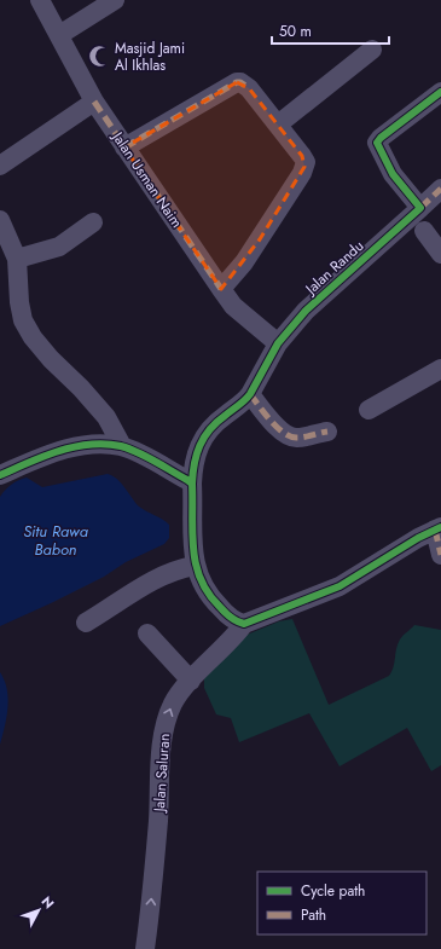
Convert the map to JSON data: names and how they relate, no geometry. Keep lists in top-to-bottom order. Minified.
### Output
{"streets":{"street":["Jalan Usman Naim","Jalan Randu","Jalan Saluran"]},"crossings":[["Jalan Usman Naim","Jalan Randu"]],"one_way":["Jalan Saluran"],"water":["Situ Rawa Babon"],"places":{"mosque":["Masjid Jami Al Ikhlas"]},"legend":["Cycle path","Path"],"scale_bar":"50 m","north":"top right"}
